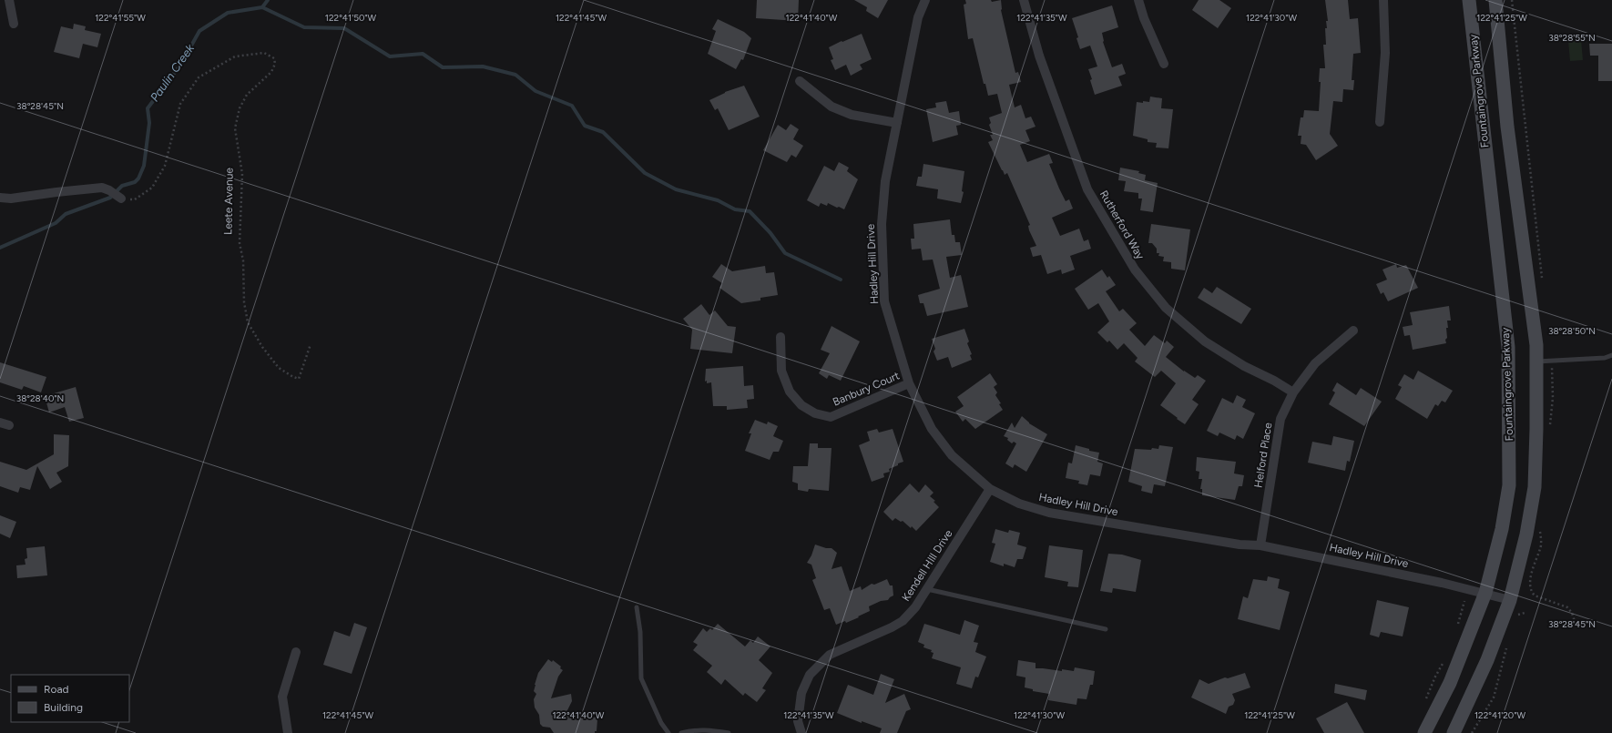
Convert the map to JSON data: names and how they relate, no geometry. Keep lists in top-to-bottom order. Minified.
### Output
{"streets":{"main road":["Fountaingrove Parkway"],"street":["Rutherford Way","Hadley Hill Drive","Banbury Court","Helford Place","Kendell HIll Drive"],"path":["Leete Avenue"]},"crossings":[["Fountaingrove Parkway","Hadley Hill Drive"],["Rutherford Way","Helford Place"],["Hadley Hill Drive","Banbury Court"],["Hadley Hill Drive","Helford Place"],["Hadley Hill Drive","Kendell HIll Drive"]],"water":["Paulin Creek"],"legend":["Road","Building"],"coordinates":["122°41'55\"W","122°41'50\"W","122°41'45\"W","122°41'40\"W","122°41'35\"W","122°41'30\"W","122°41'25\"W","38°28'55\"N","38°28'45\"N","38°28'50\"N","38°28'40\"N","122°41'20\"W"]}
